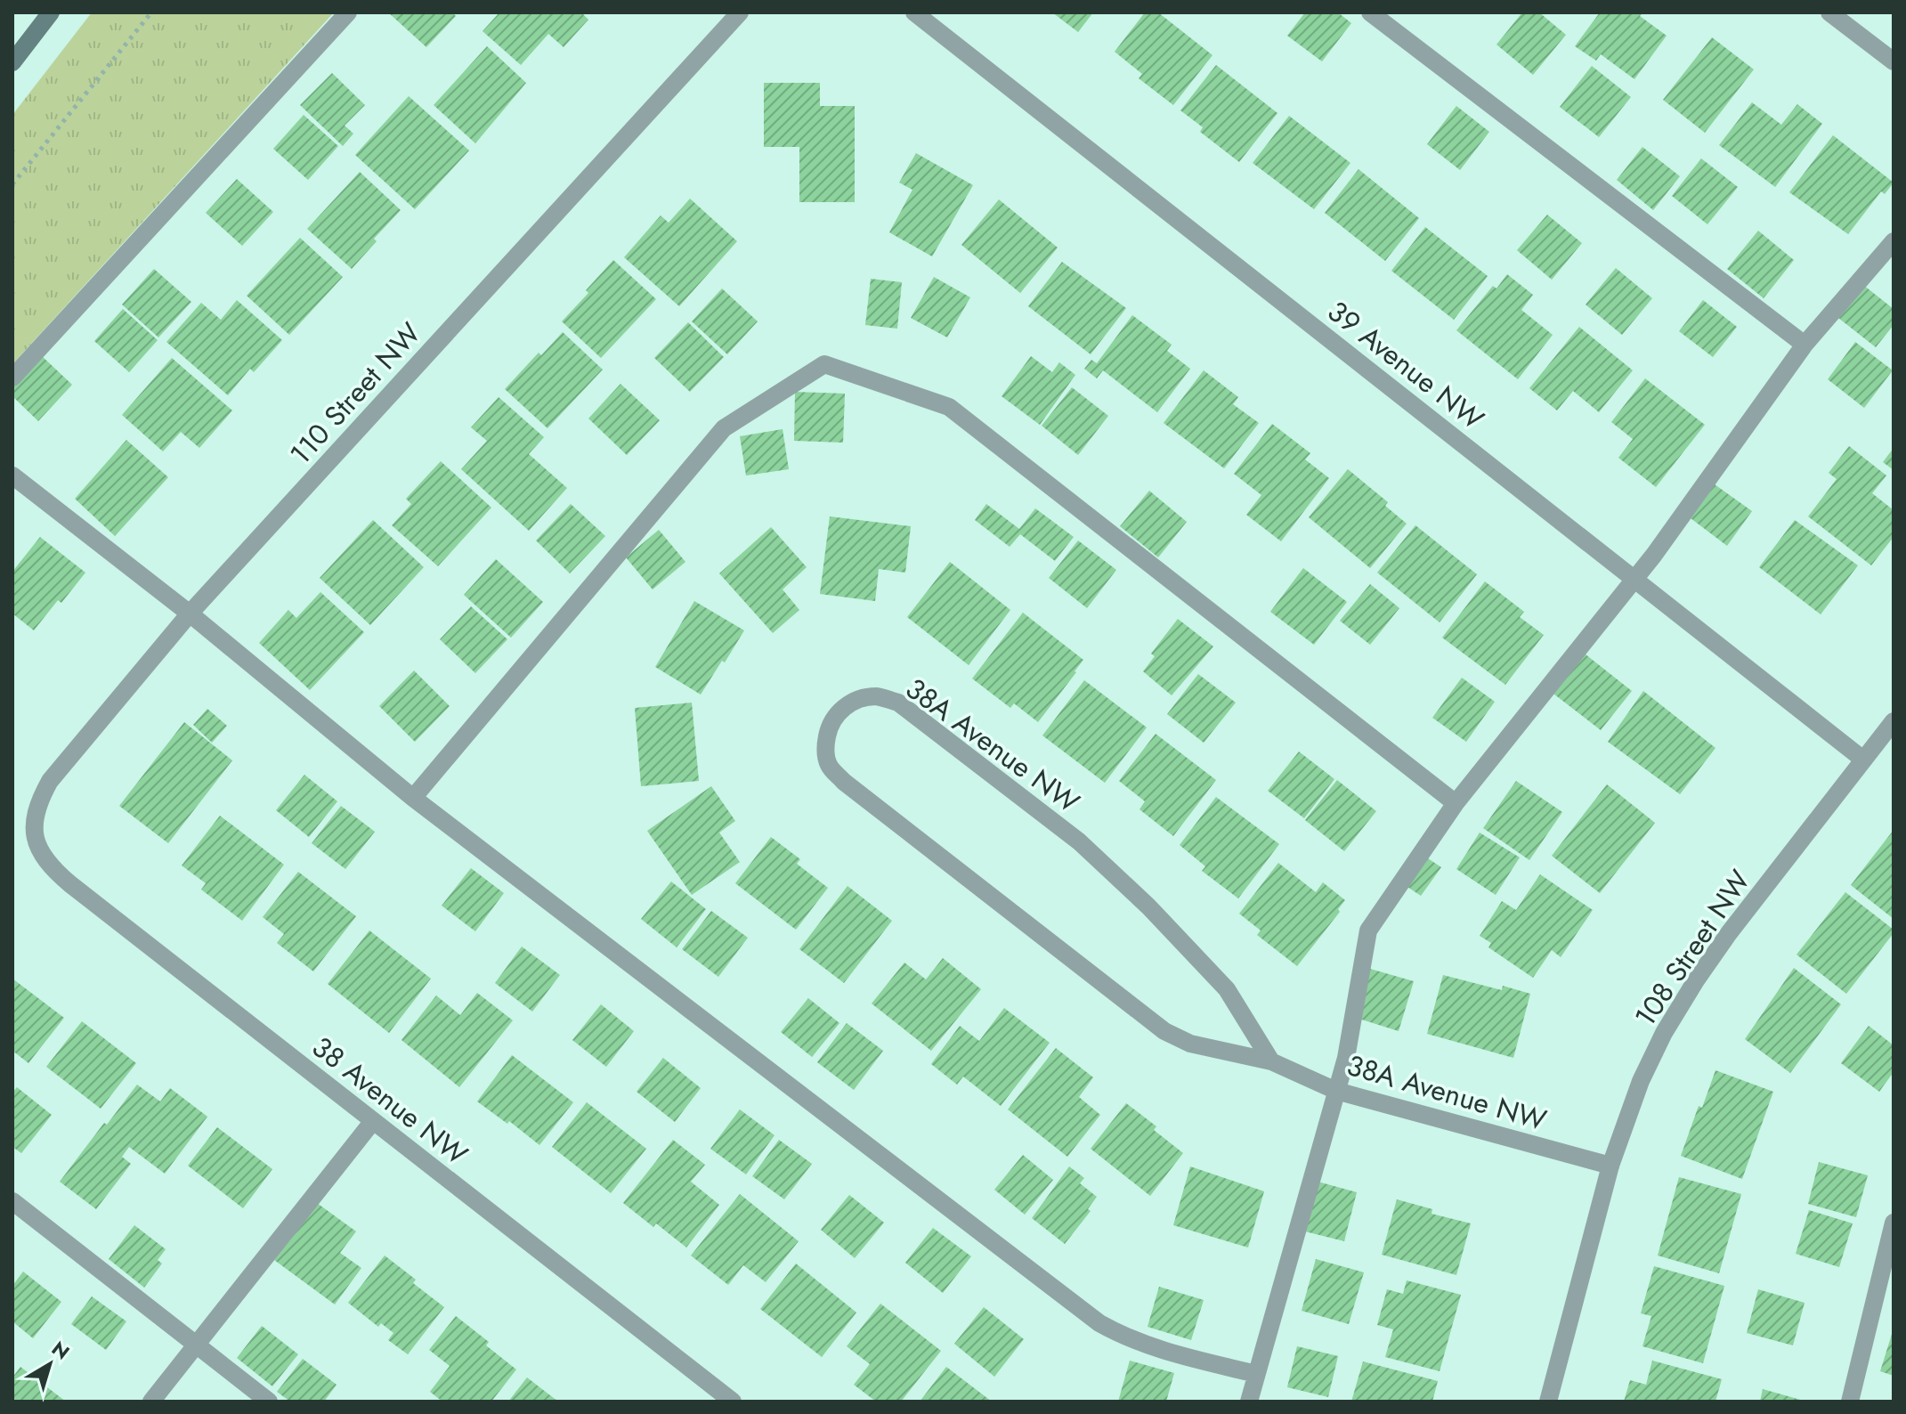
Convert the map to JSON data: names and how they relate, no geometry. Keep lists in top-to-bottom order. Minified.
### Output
{"streets":{"street":["39 Avenue NW","110 Street NW","38A Avenue NW","108 Street NW","38 Avenue NW"]},"crossings":[["39 Avenue NW","108 Street NW"],["110 Street NW","38 Avenue NW"],["38A Avenue NW","108 Street NW"]],"north":"top right"}
